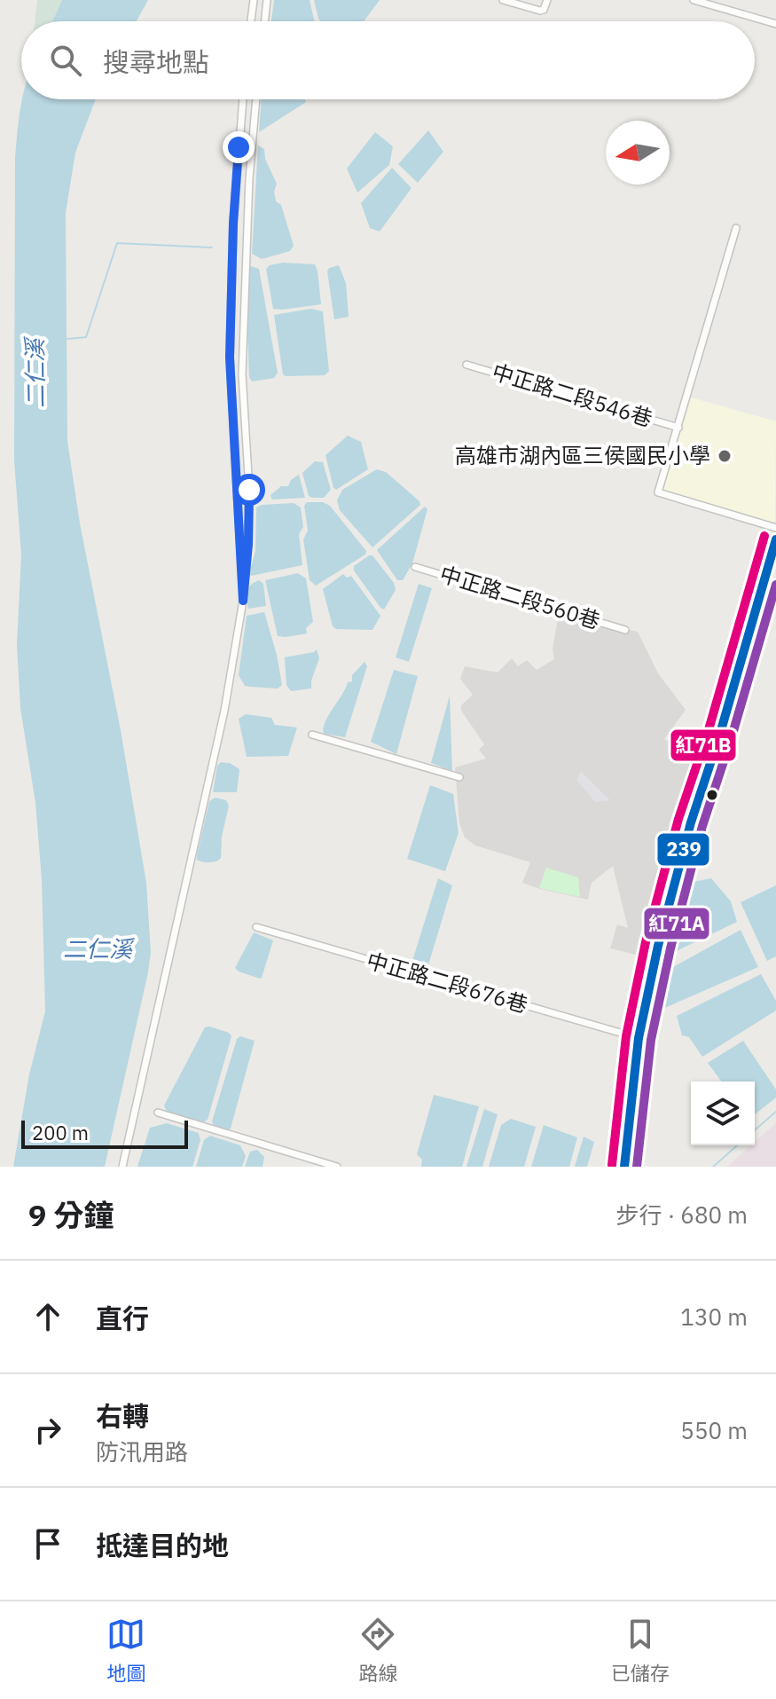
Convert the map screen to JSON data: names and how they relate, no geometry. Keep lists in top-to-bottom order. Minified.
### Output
{"streets":{"street":["中正路二段546巷","中正路二段560巷","中正路二段676巷"]},"water":["二仁溪"],"places":["高雄市湖內區三侯國民小學"],"lines":["transit line 紅71B","transit line 239","transit line 紅71A"],"scale_bar":"200 m","north":"left","page":{"search":"搜尋地點","scale":"200 m","heading":["9 分鐘","步行 · 680 m"],"list":[["直行","130 m"],["右轉","防汛用路","550 m"],"抵達目的地"],"nav":["地圖","路線","已儲存"]}}
